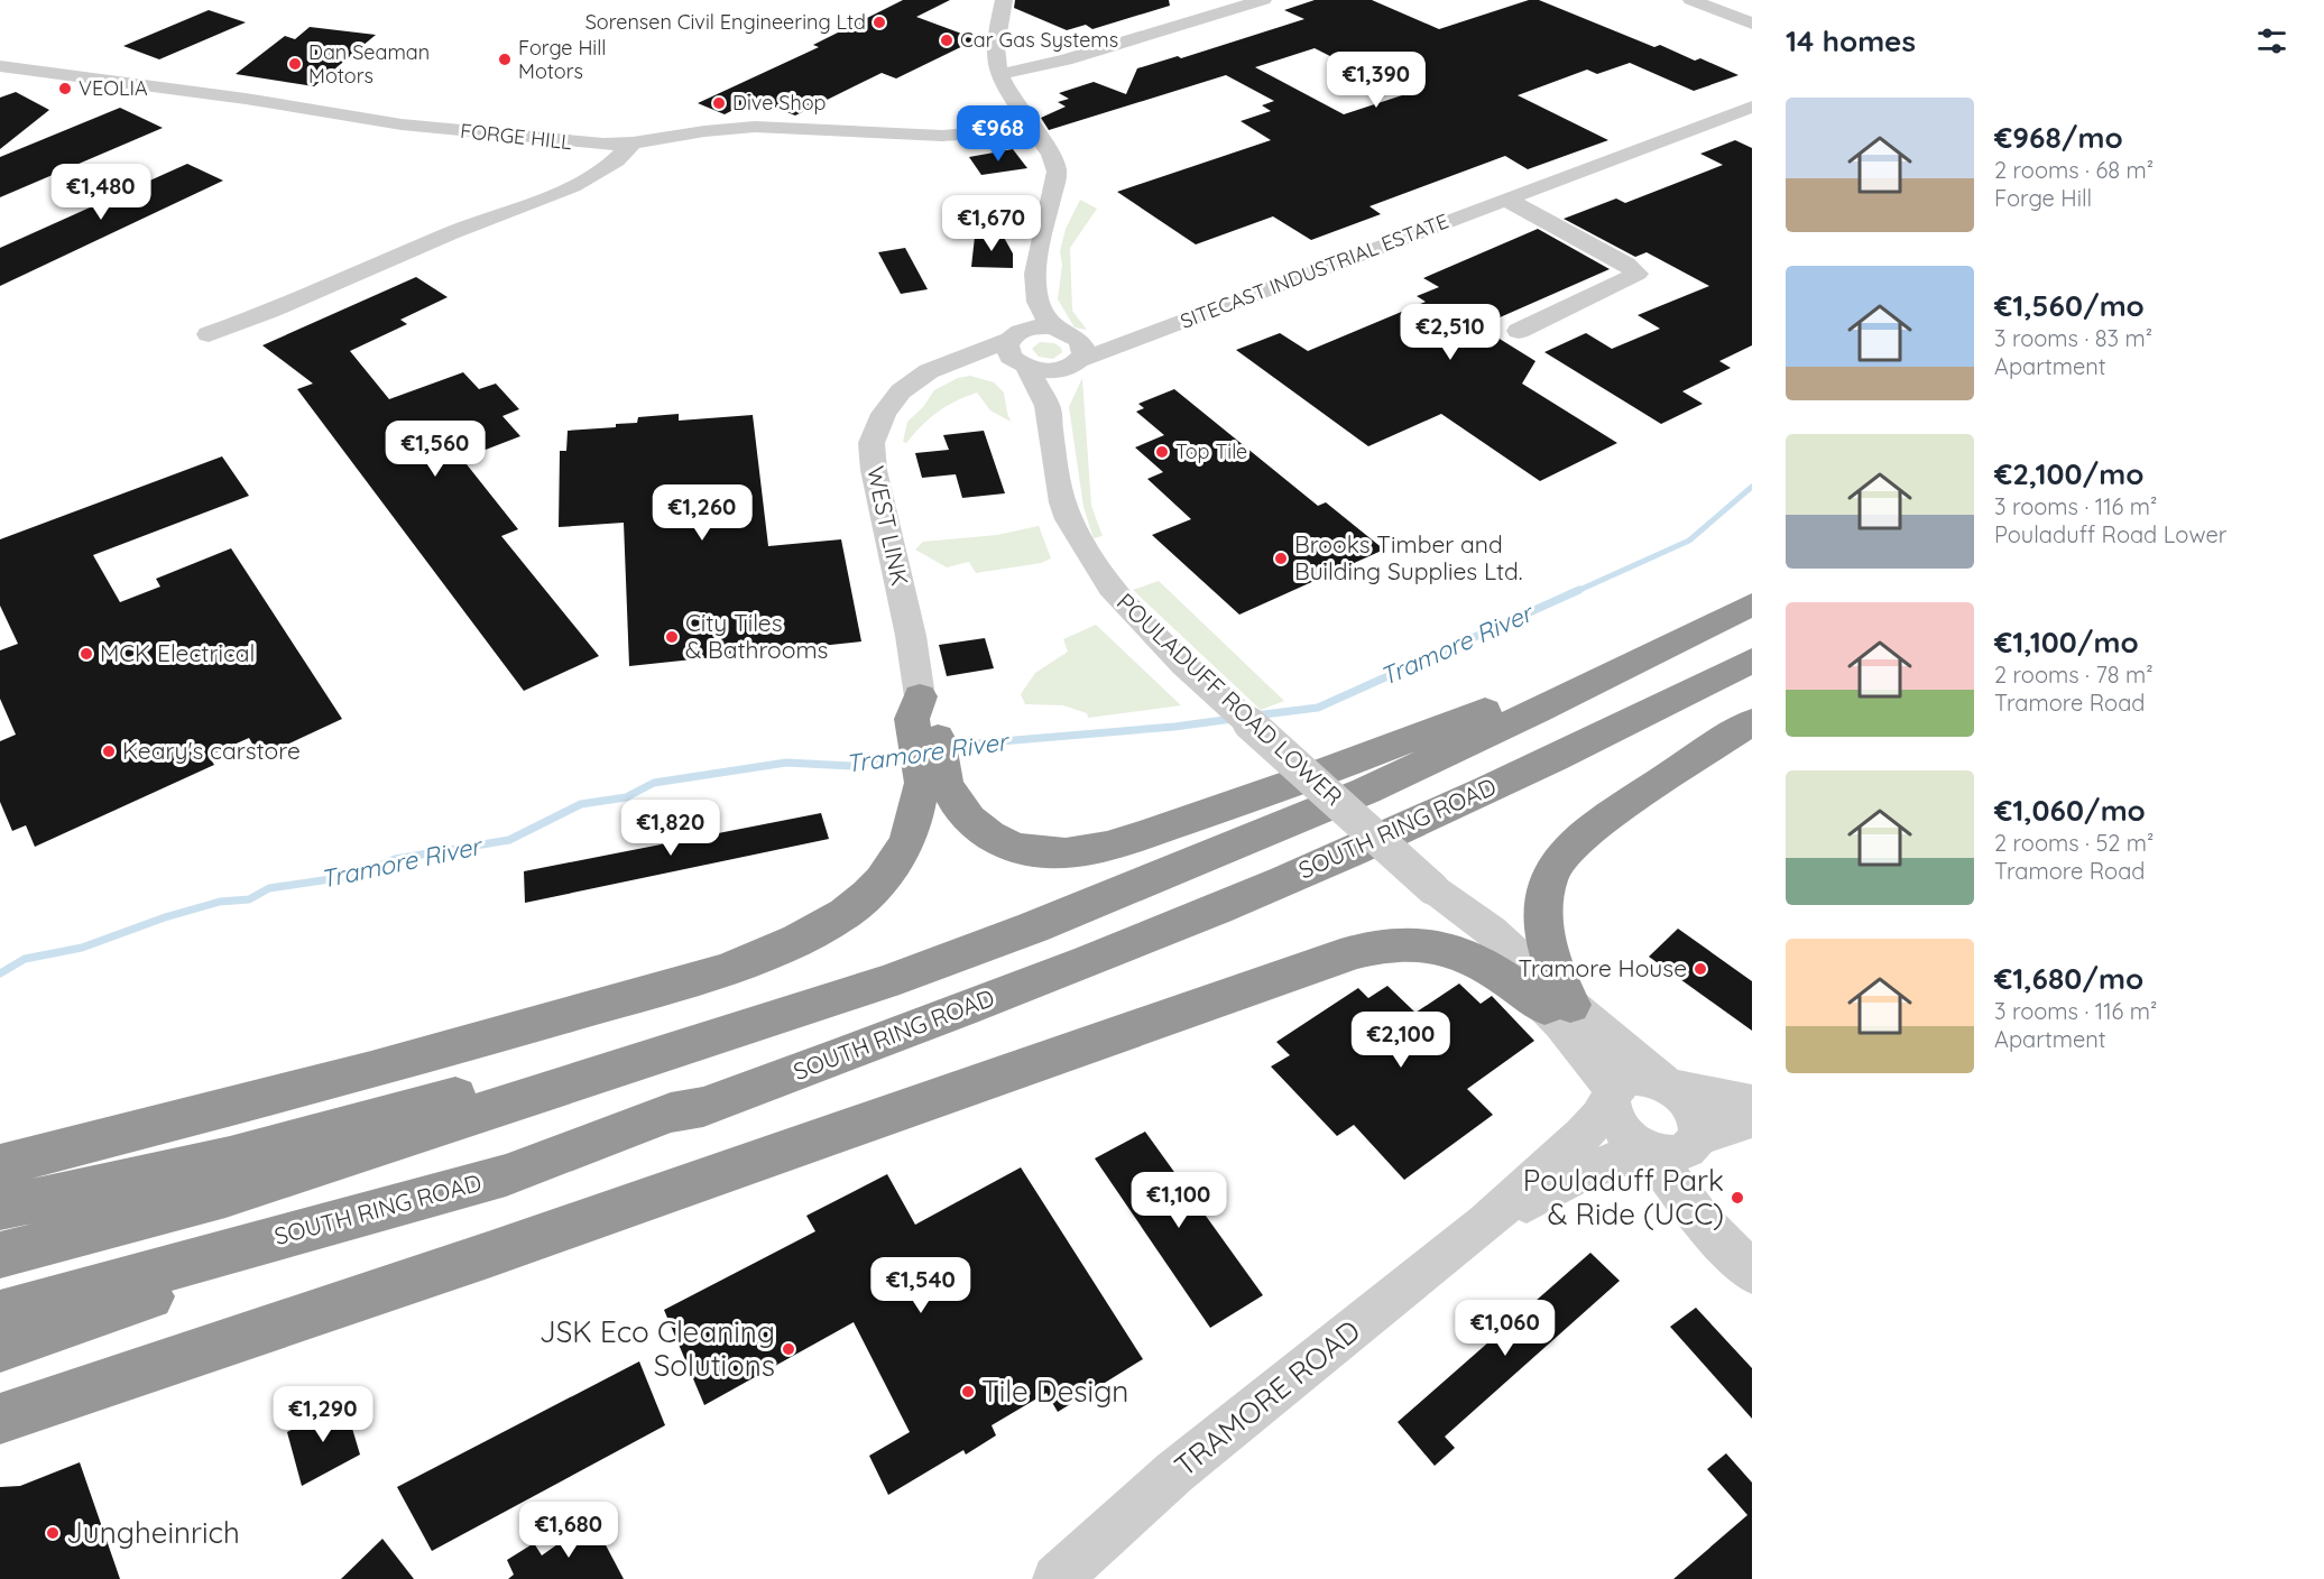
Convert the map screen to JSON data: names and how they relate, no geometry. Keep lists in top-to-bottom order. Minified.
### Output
{"streets":{"highway":["SOUTH RING ROAD"],"street":["FORGE HILL","SITECAST INDUSTRIAL ESTATE","WEST LINK","POULADUFF ROAD LOWER","TRAMORE ROAD"]},"crossings":[["WEST LINK","POULADUFF ROAD LOWER"],["POULADUFF ROAD LOWER","TRAMORE ROAD"]],"water":["Tramore River"],"places":["Sorensen Civil Engineering Ltd","Car Gas Systems","Forge Hill Motors","Dan Seaman Motors","VEOLIA","Dive Shop","Top Tile","Brooks Timber and Building Supplies Ltd.","City Tiles & Bathrooms","MCK Electrical","Keary's carstore","Tramore House","Pouladuff Park & Ride (UCC)","JSK Eco Cleaning Solutions","Tile Design","Jungheinrich"],"page":{"heading":"14 homes","price":["€1,390","€968","€1,480","€1,670","€2,510","€1,560","€1,260","€1,820","€2,100","€1,100","€1,540","€1,060","€1,290","€1,680"],"list":[{"name":"€968/mo","note":"2 rooms · 68 m² · Forge Hill"},{"name":"€1,560/mo","note":"3 rooms · 83 m² · Apartment"},{"name":"€2,100/mo","note":"3 rooms · 116 m² · Pouladuff Road Lower"},{"name":"€1,100/mo","note":"2 rooms · 78 m² · Tramore Road"},{"name":"€1,060/mo","note":"2 rooms · 52 m² · Tramore Road"},{"name":"€1,680/mo","note":"3 rooms · 116 m² · Apartment"}]}}
